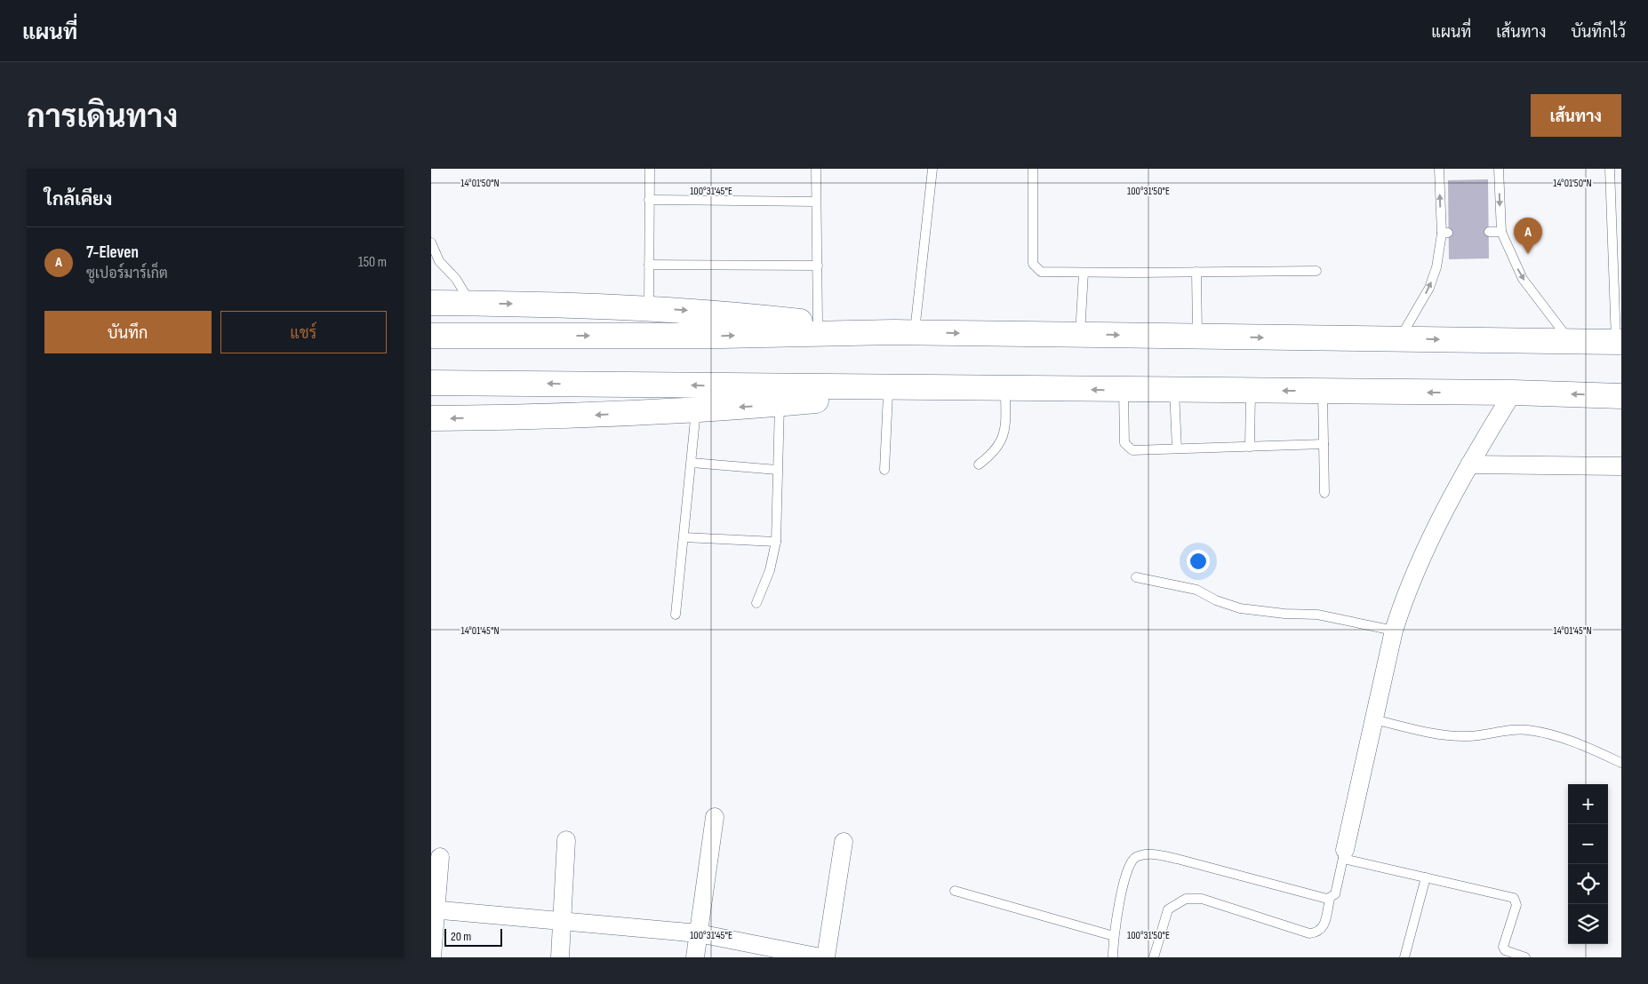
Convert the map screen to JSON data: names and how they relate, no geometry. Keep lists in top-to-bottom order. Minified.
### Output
{"scale_bar":"20 m","page":{"header":"แผนที่","nav":["แผนที่","เส้นทาง","บันทึกไว้"],"title":"การเดินทาง","buttons":["เส้นทาง",["บันทึก","แชร์"]],"heading":"ใกล้เคียง","pins":"A","list":[{"mark":"A","name":"7-Eleven","note":"ซูเปอร์มาร์เก็ต","value":"150 m"}],"map_buttons":["+","−"],"scale":"20 m"},"coordinates":["14°01'50\"N","100°31'45\"E","100°31'50\"E","14°01'45\"N"]}
